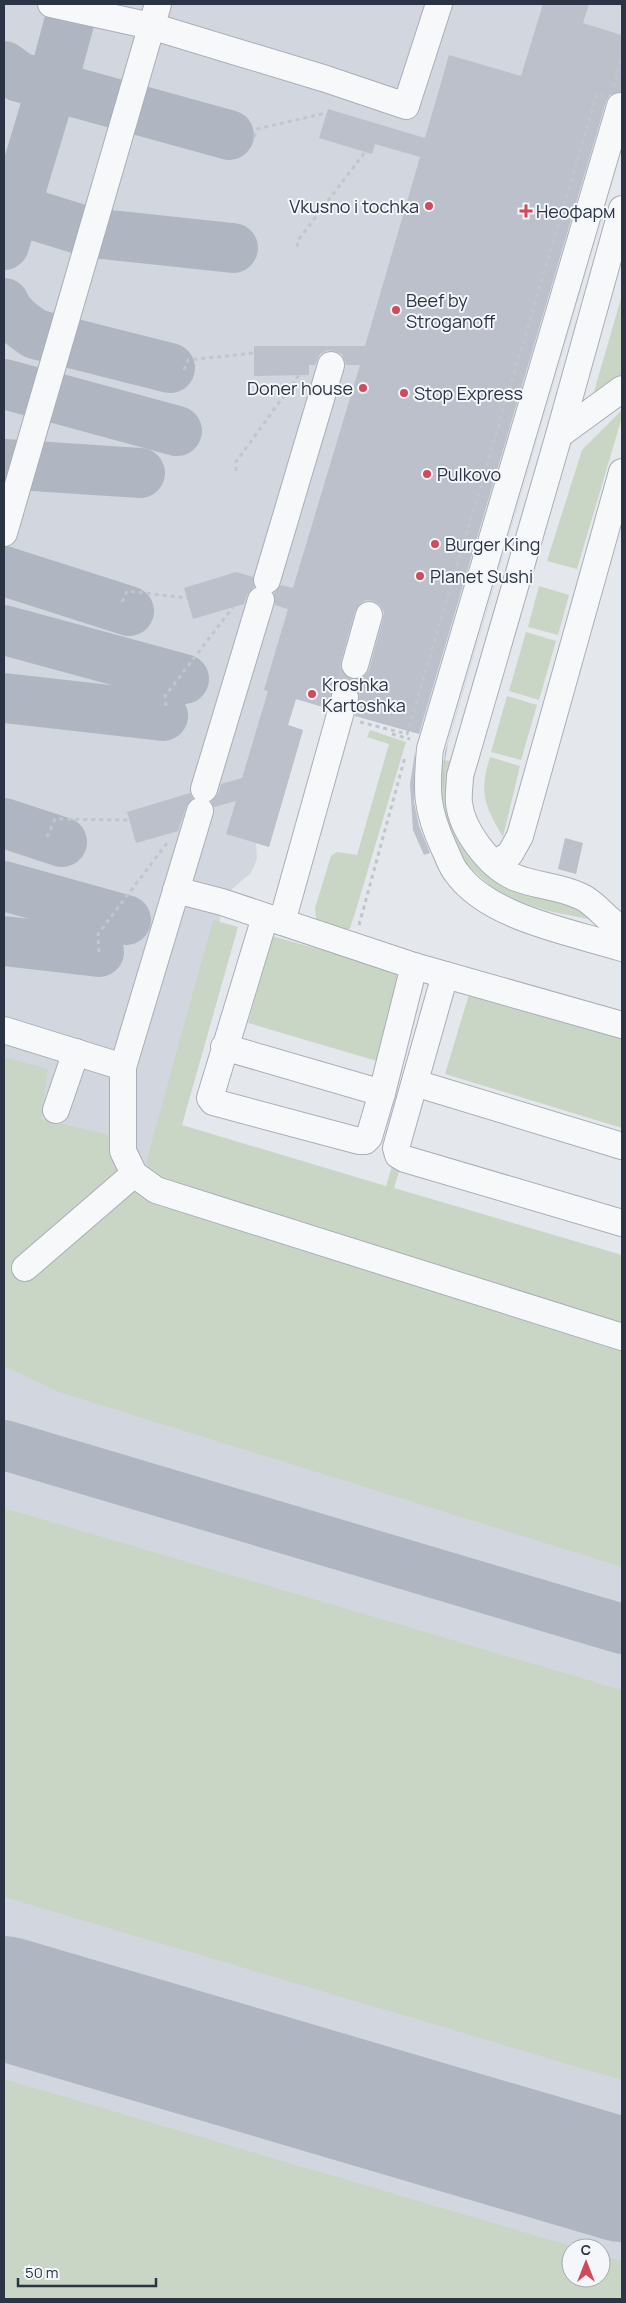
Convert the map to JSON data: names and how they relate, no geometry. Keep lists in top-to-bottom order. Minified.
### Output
{"places":{"other":["Vkusno i tochka","Beef by Stroganoff","Doner house","Stop Express","Pulkovo","Burger King","Planet Sushi","Kroshka Kartoshka"],"health":["Неофарм"]},"scale_bar":"50 m","north":"top"}
